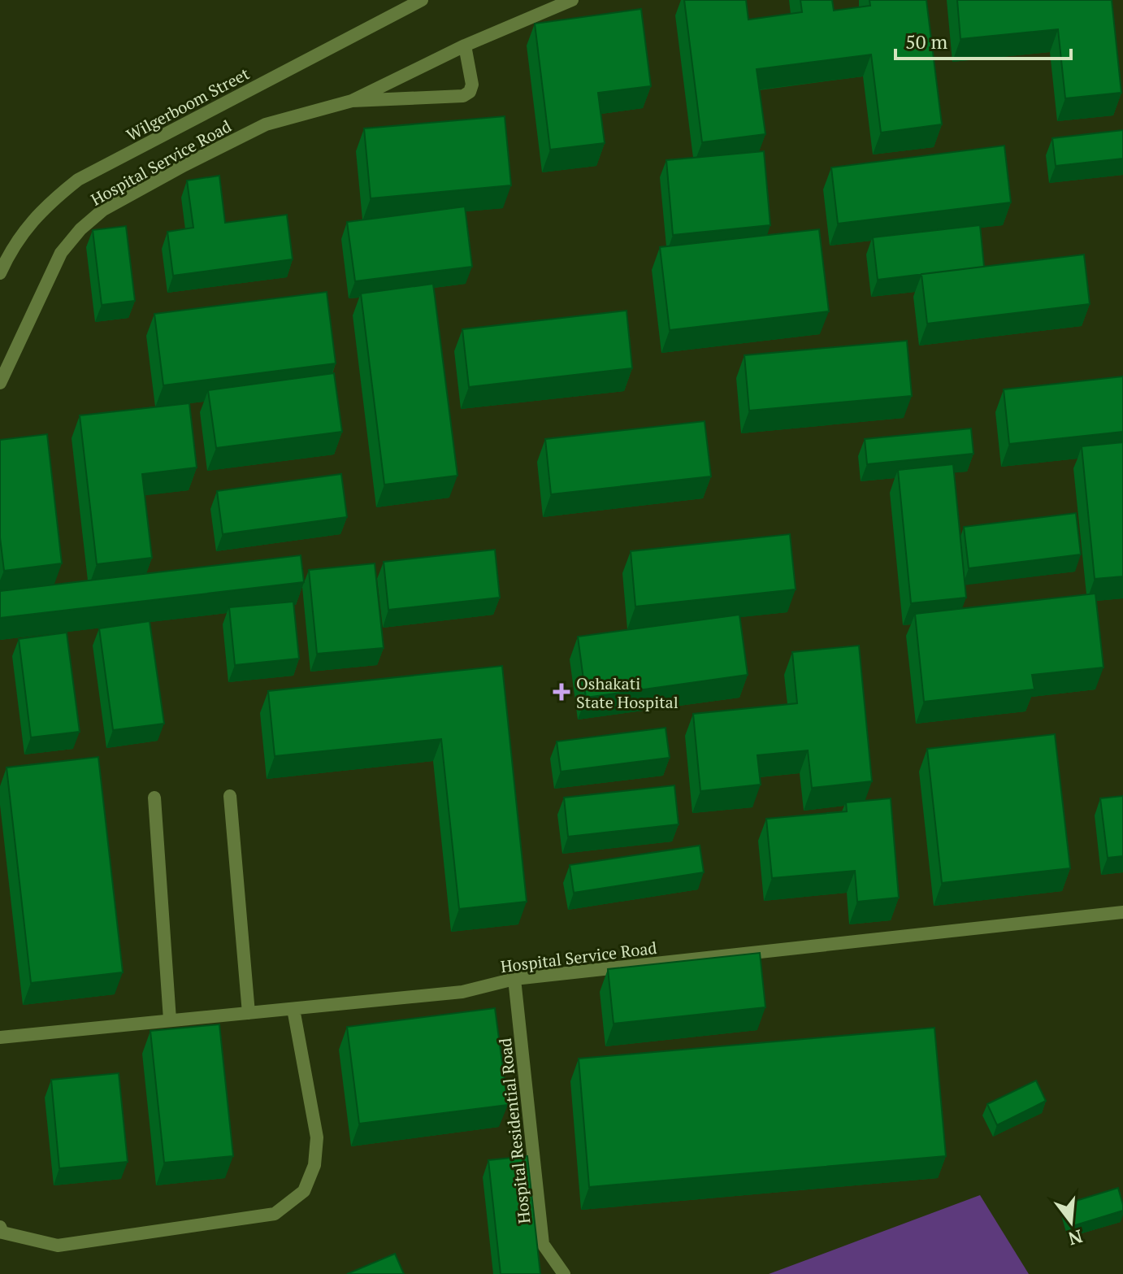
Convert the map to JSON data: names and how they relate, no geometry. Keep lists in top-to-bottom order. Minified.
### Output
{"streets":{"street":["Wilgerboom Street","Hospital Service Road","Hospital Residential Road"]},"crossings":[["Hospital Service Road","Hospital Residential Road"]],"places":{"health":["Oshakati State Hospital"]},"scale_bar":"50 m","north":"bottom"}
